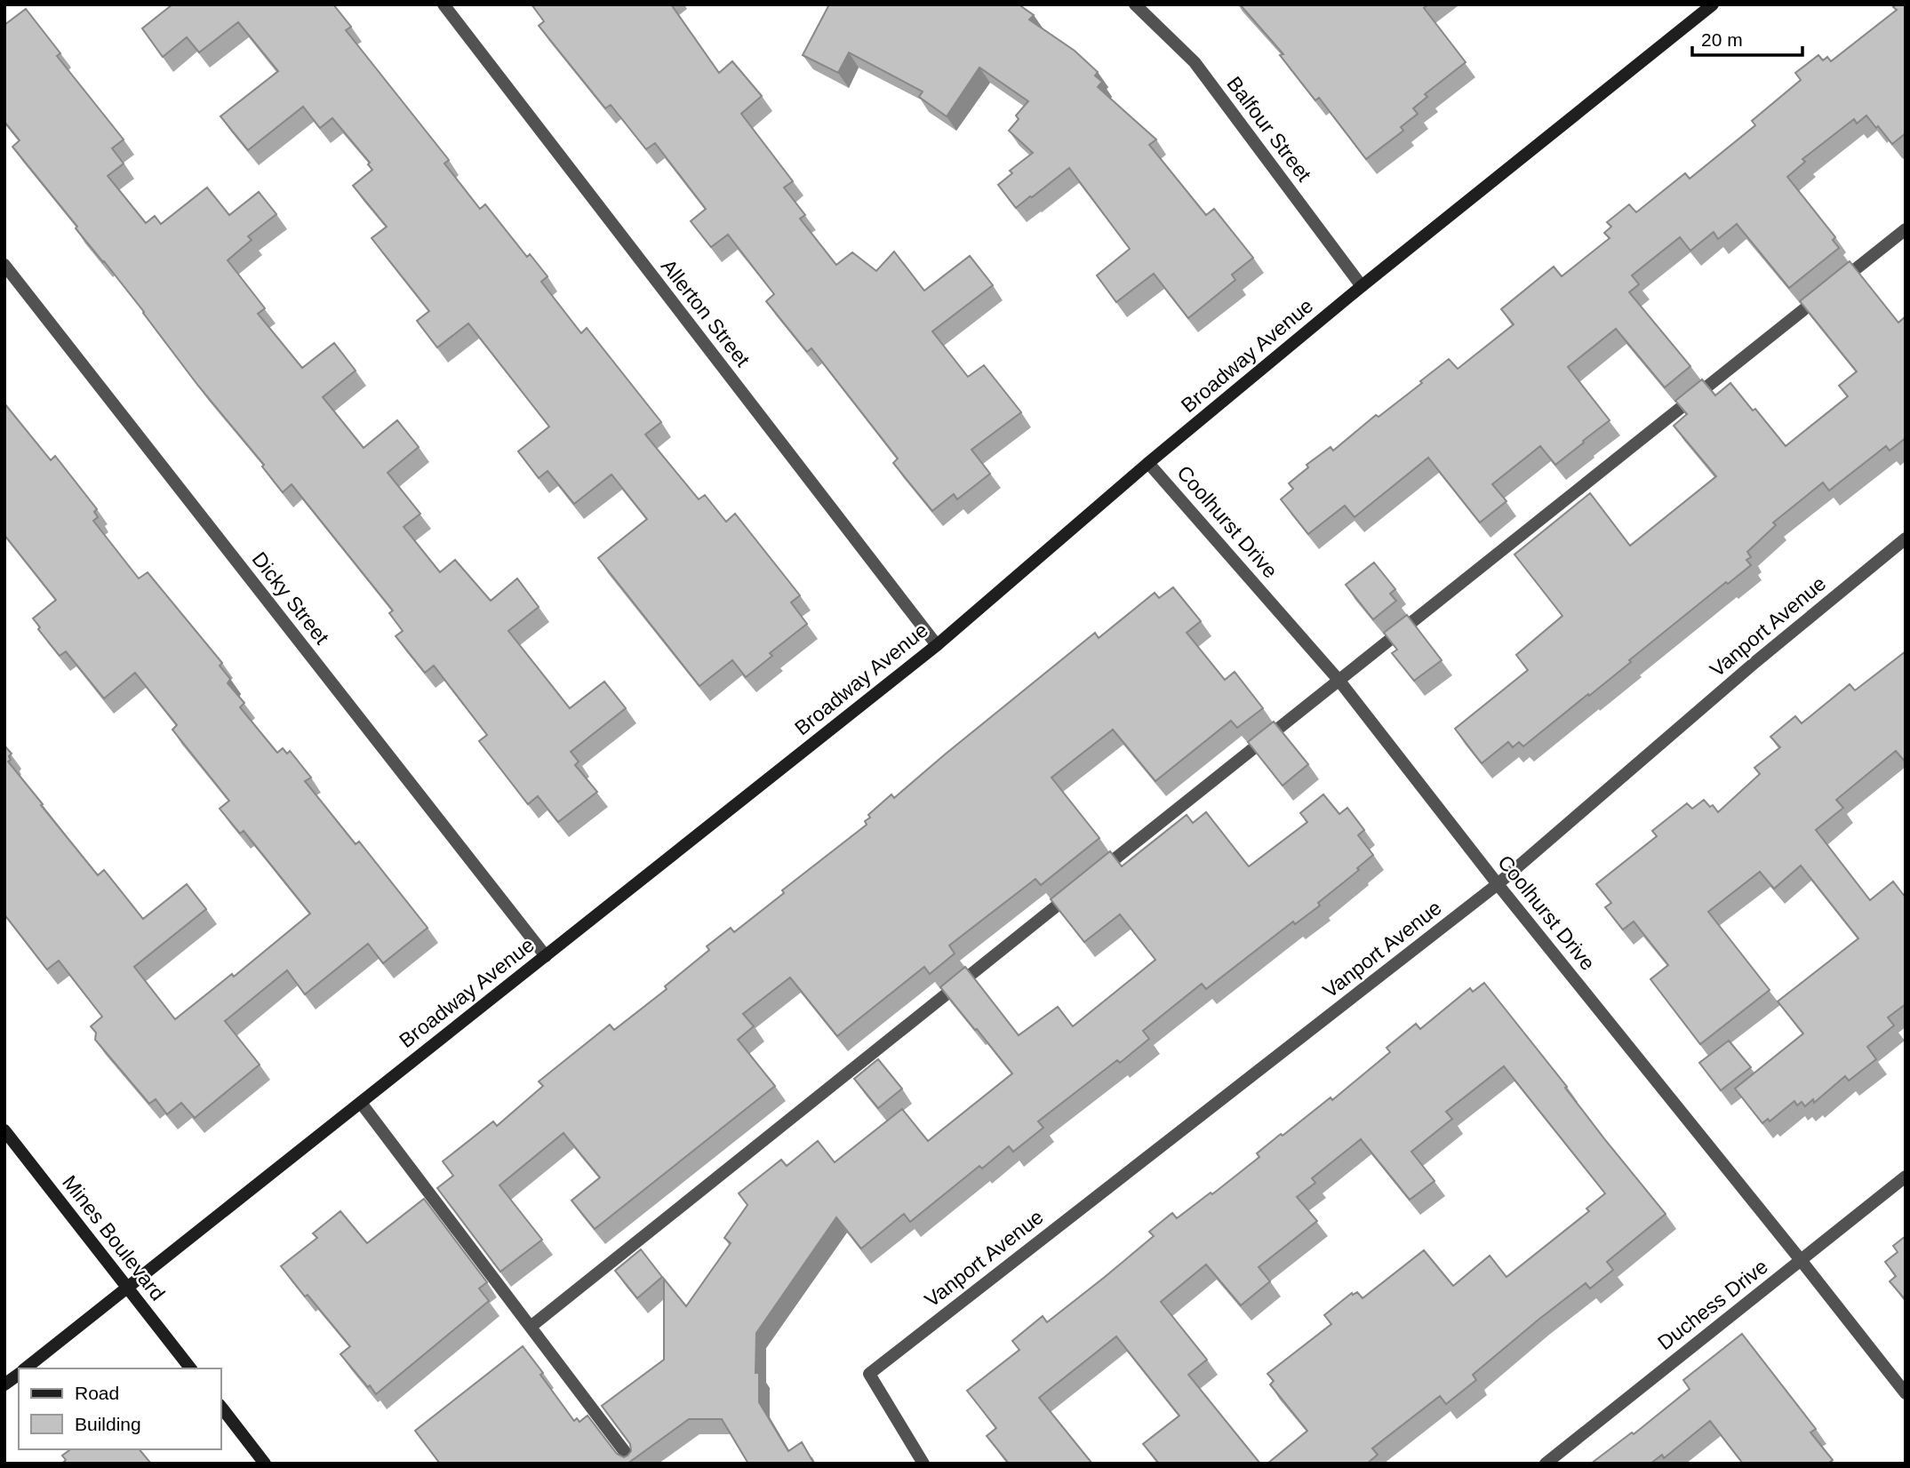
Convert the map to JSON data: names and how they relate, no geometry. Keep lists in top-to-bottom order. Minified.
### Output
{"streets":{"street":["Balfour Street","Allerton Street","Broadway Avenue","Coolhurst Drive","Dicky Street","Vanport Avenue","Mines Boulevard","Duchess Drive"]},"crossings":[["Balfour Street","Broadway Avenue"],["Allerton Street","Broadway Avenue"],["Broadway Avenue","Coolhurst Drive"],["Broadway Avenue","Dicky Street"],["Broadway Avenue","Mines Boulevard"],["Coolhurst Drive","Vanport Avenue"],["Coolhurst Drive","Duchess Drive"]],"legend":["Road","Building"],"scale_bar":"20 m"}
